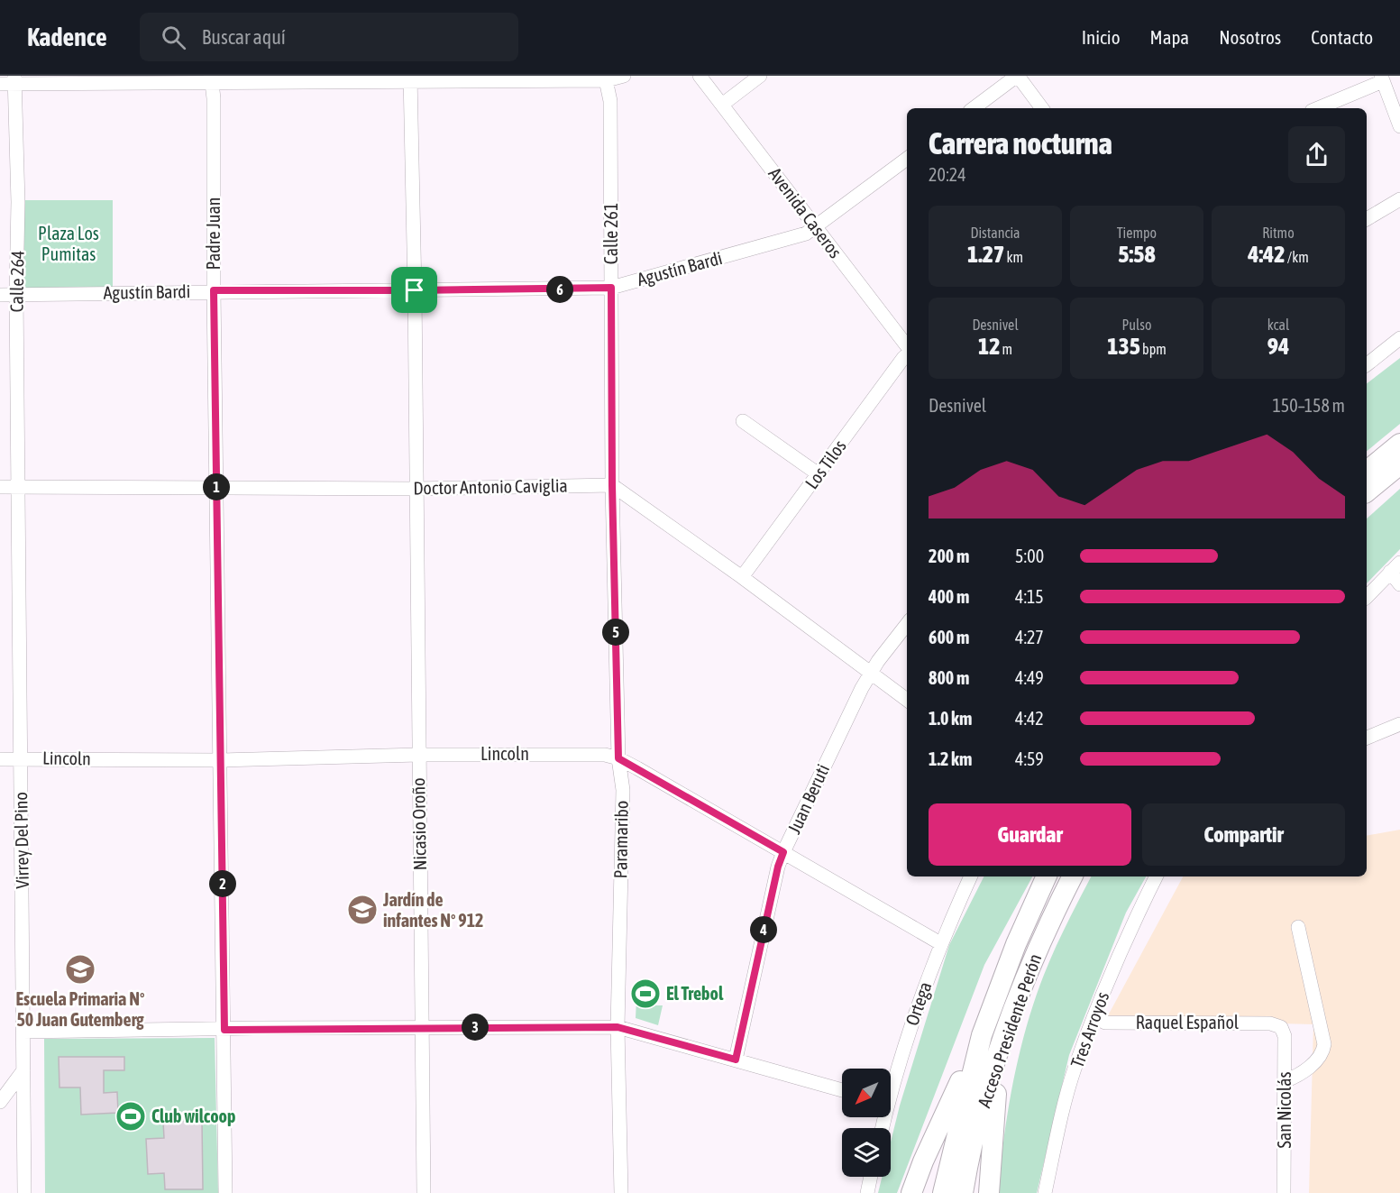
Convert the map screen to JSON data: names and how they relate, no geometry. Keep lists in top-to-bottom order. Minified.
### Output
{"streets":{"highway":["Acceso Presidente Perón"],"street":["Avenida Caseros","Padre Juan","Calle 261","Agustín Bardi","Calle 264","Los Tilos","Doctor Antonio Caviglia","Lincoln","Juan Beruti","Nicasio Oroño","Paramaribo","Virrey Del Pino","Ortega","Raquel Español","Tres Arroyos","San Nicolás"]},"crossings":[["Avenida Caseros","Agustín Bardi"],["Padre Juan","Agustín Bardi"],["Padre Juan","Doctor Antonio Caviglia"],["Padre Juan","Lincoln"],["Calle 261","Agustín Bardi"],["Calle 261","Doctor Antonio Caviglia"],["Calle 261","Paramaribo"],["Agustín Bardi","Calle 264"],["Agustín Bardi","Nicasio Oroño"],["Calle 264","Doctor Antonio Caviglia"],["Calle 264","Virrey Del Pino"],["Doctor Antonio Caviglia","Nicasio Oroño"],["Doctor Antonio Caviglia","Paramaribo"],["Doctor Antonio Caviglia","Virrey Del Pino"],["Lincoln","Juan Beruti"],["Lincoln","Nicasio Oroño"],["Lincoln","Paramaribo"],["Lincoln","Virrey Del Pino"],["Lincoln","Ortega"],["Raquel Español","Tres Arroyos"],["Raquel Español","San Nicolás"]],"parks":["Plaza Los Pumitas"],"places":{"school or university":["Jardín de infantes N° 912","Escuela Primaria N° 50 Juan Gutemberg"],"sports":["El Trebol","Club wilcoop"]},"north":"bottom left","page":{"header":"Kadence","search":"Buscar aquí","nav":["Inicio","Mapa","Nosotros","Contacto"],"heading":["Carrera nocturna","20:24"],"stats":[["Distancia","1.27 km"],["Tiempo","5:58"],["Ritmo","4:42 /km"],["Desnivel","12 m"],["Pulso","135 bpm"],["kcal","94"]],"pins":["6","1","5","2","4","3"],"chart":["Desnivel","150–158 m"],"list":[{"name":"200 m","note":"5:00"},{"name":"400 m","note":"4:15"},{"name":"600 m","note":"4:27"},{"name":"800 m","note":"4:49"},{"name":"1.0 km","note":"4:42"},{"name":"1.2 km","note":"4:59"}],"buttons":["Guardar","Compartir"]}}
